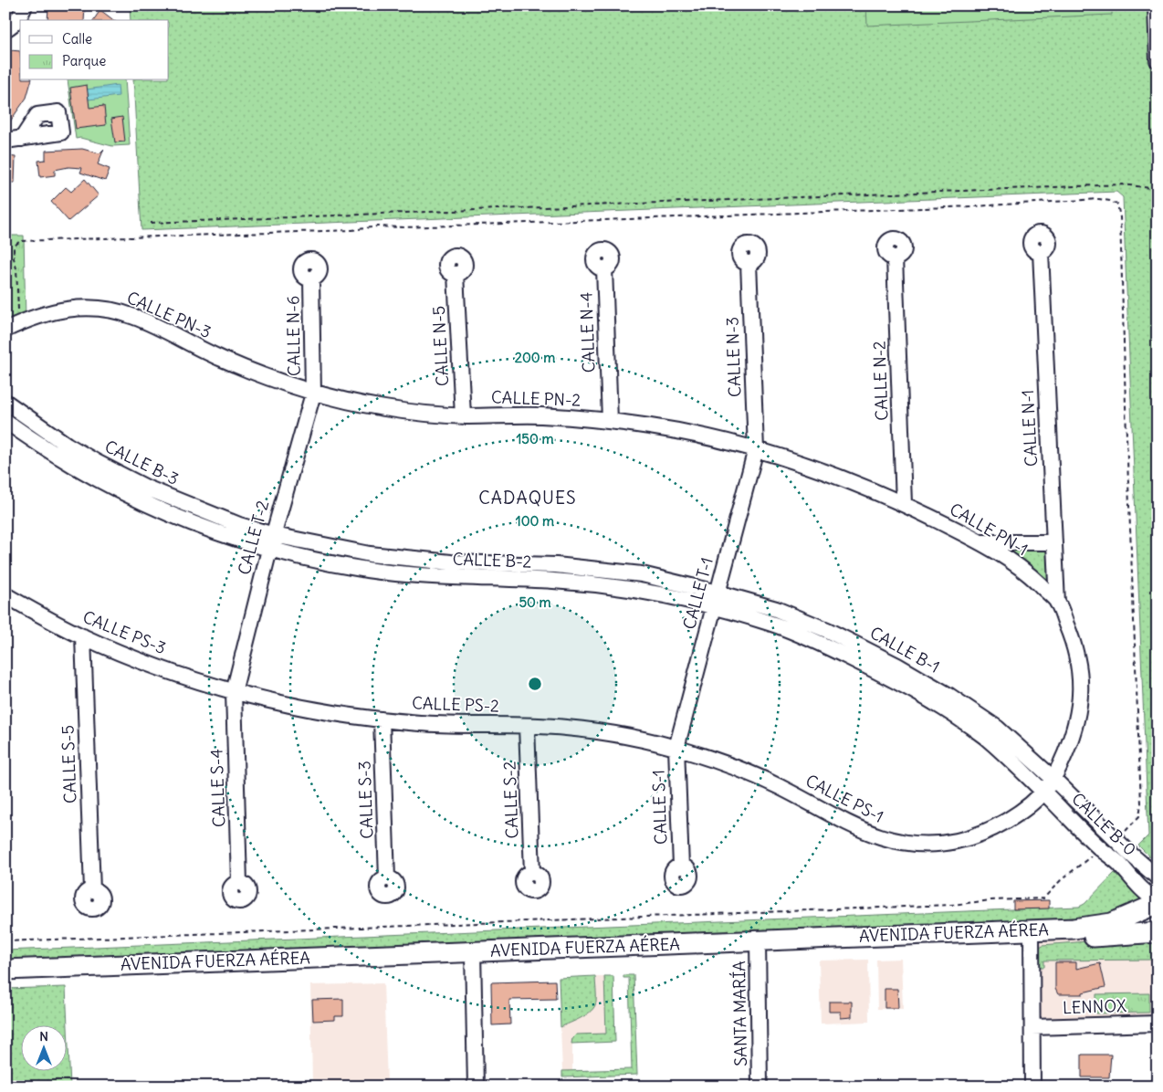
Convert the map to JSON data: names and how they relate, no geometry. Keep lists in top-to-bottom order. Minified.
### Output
{"streets":{"main road":["AVENIDA FUERZA AÉREA"],"street":["CALLE PN-3","CALLE N-4","CALLE N-6","CALLE N-5","CALLE N-3","CALLE N-2","CALLE PN-2","CALLE N-1","CALLE B-3","CALLE PN-1","CALLE T-2","CALLE B-2","CALLE T-1","CALLE PS-3","CALLE B-1","CALLE PS-2","CALLE S-5","CALLE S-4","CALLE PS-1","CALLE S-3","CALLE S-2","CALLE S-1","CALLE B-0","LENNOX","SANTA MARÍA"]},"crossings":[["CALLE PN-3","CALLE N-6"],["CALLE PN-3","CALLE PN-2"],["CALLE PN-3","CALLE T-2"],["CALLE N-4","CALLE PN-2"],["CALLE N-6","CALLE PN-2"],["CALLE N-6","CALLE T-2"],["CALLE N-5","CALLE PN-2"],["CALLE N-3","CALLE PN-2"],["CALLE N-3","CALLE PN-1"],["CALLE N-3","CALLE T-1"],["CALLE N-2","CALLE PN-1"],["CALLE PN-2","CALLE PN-1"],["CALLE PN-2","CALLE T-2"],["CALLE PN-2","CALLE T-1"],["CALLE N-1","CALLE PN-1"],["CALLE B-3","CALLE T-2"],["CALLE B-3","CALLE B-2"],["CALLE PN-1","CALLE T-1"],["CALLE PN-1","CALLE B-1"],["CALLE PN-1","CALLE PS-1"],["CALLE PN-1","CALLE B-0"],["CALLE T-2","CALLE B-2"],["CALLE T-2","CALLE PS-3"],["CALLE T-2","CALLE PS-2"],["CALLE T-2","CALLE S-4"],["CALLE B-2","CALLE T-1"],["CALLE B-2","CALLE B-1"],["CALLE T-1","CALLE B-1"],["CALLE T-1","CALLE PS-2"],["CALLE T-1","CALLE PS-1"],["CALLE T-1","CALLE S-1"],["CALLE PS-3","CALLE PS-2"],["CALLE PS-3","CALLE S-5"],["CALLE PS-3","CALLE S-4"],["CALLE B-1","CALLE PS-1"],["CALLE B-1","CALLE B-0"],["CALLE PS-2","CALLE S-4"],["CALLE PS-2","CALLE PS-1"],["CALLE PS-2","CALLE S-3"],["CALLE PS-2","CALLE S-2"],["CALLE PS-2","CALLE S-1"],["CALLE PS-1","CALLE S-1"],["CALLE PS-1","CALLE B-0"],["CALLE B-0","AVENIDA FUERZA AÉREA"],["AVENIDA FUERZA AÉREA","SANTA MARÍA"]],"districts":["CADAQUES"],"legend":["Calle","Parque"],"north":"top","rings":["200 m","150 m","100 m","50 m"]}
